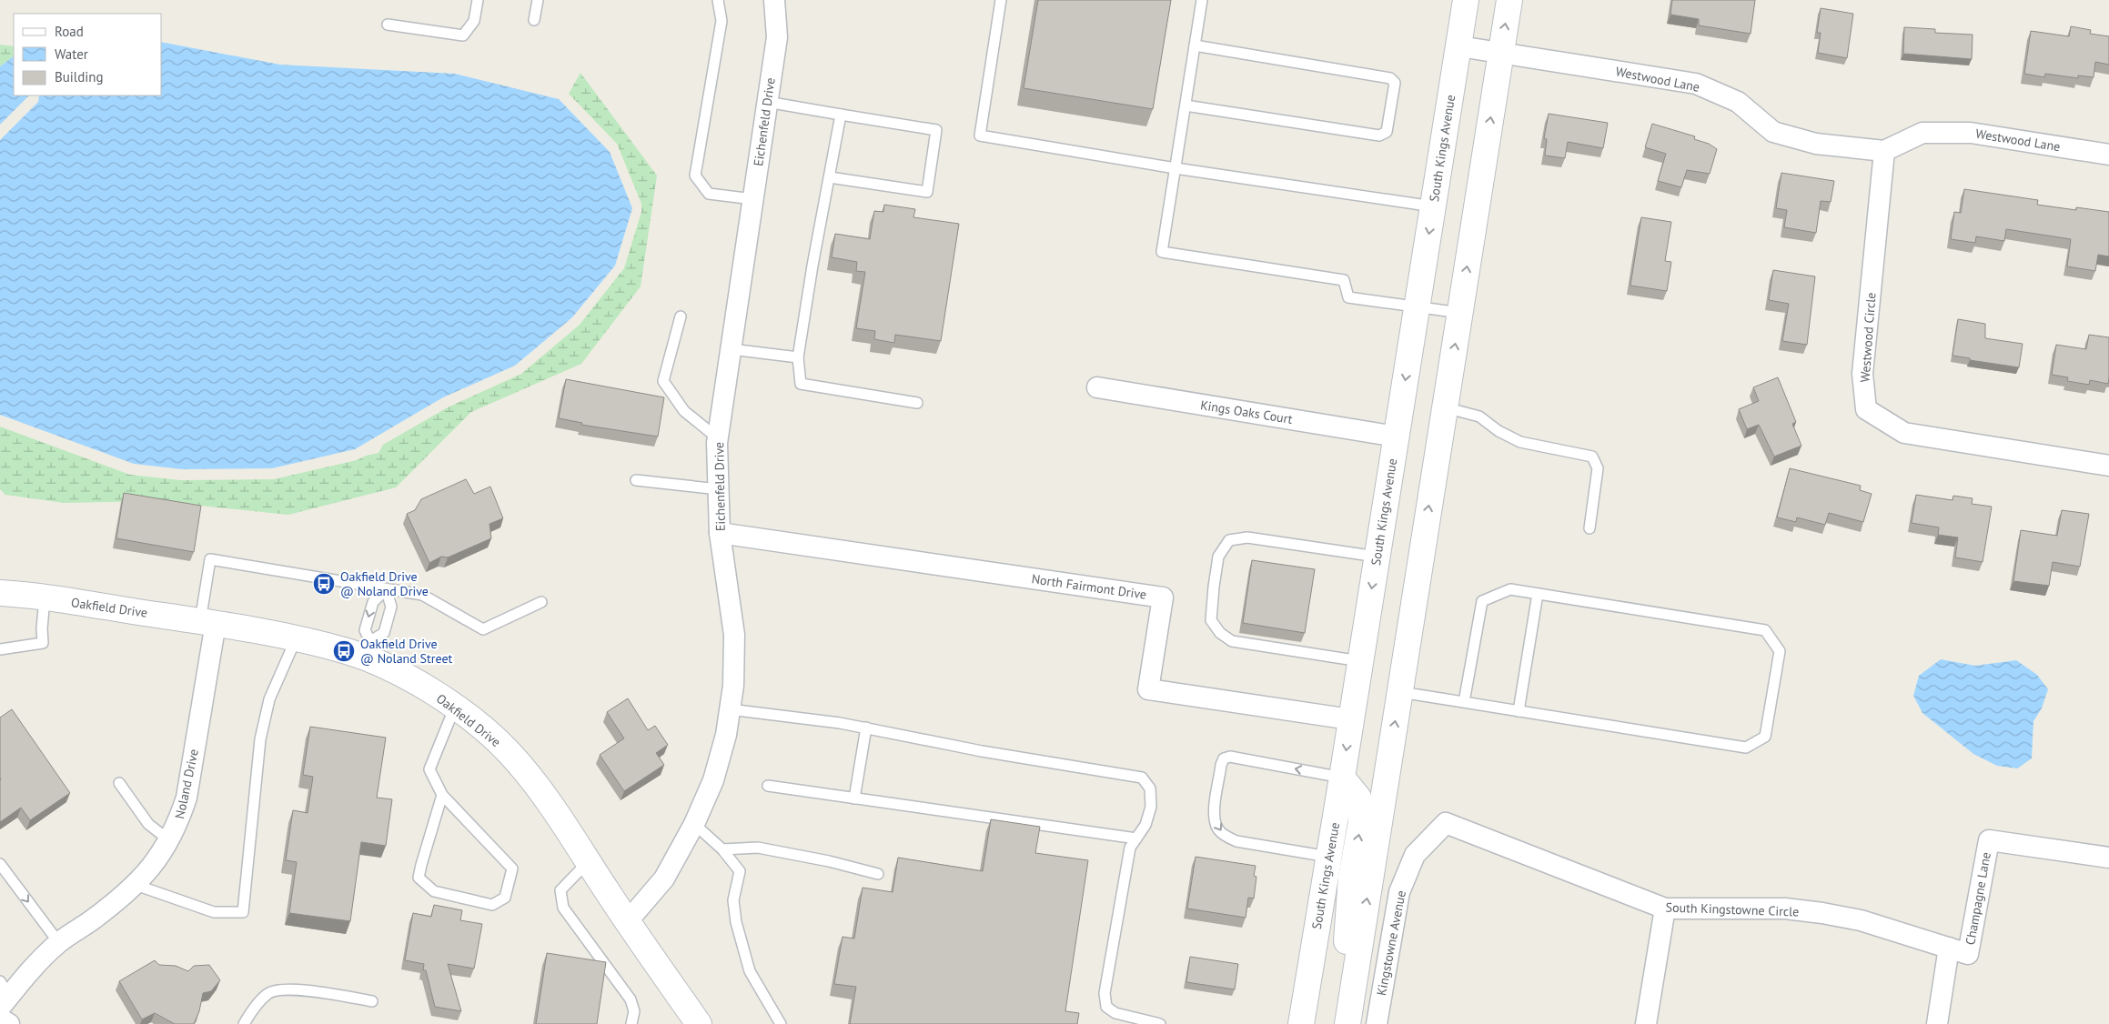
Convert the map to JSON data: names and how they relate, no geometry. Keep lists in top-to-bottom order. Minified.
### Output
{"streets":{"main road":["South Kings Avenue","Oakfield Drive"],"street":["Westwood Lane","Eichenfeld Drive","Westwood Circle","Kings Oaks Court","North Fairmont Drive","Noland Drive","Champagne Lane","South Kingstowne Circle","Kingstowne Avenue"]},"crossings":[["Westwood Lane","South Kings Avenue"],["Westwood Lane","Westwood Circle"],["Eichenfeld Drive","North Fairmont Drive"],["Eichenfeld Drive","Oakfield Drive"],["South Kings Avenue","Kings Oaks Court"],["South Kings Avenue","North Fairmont Drive"],["Oakfield Drive","Noland Drive"],["Champagne Lane","South Kingstowne Circle"],["South Kingstowne Circle","Kingstowne Avenue"]],"places":{"bus stop":["Oakfield Drive @ Noland Drive","Oakfield Drive @ Noland Street"]},"legend":["Road","Water","Building"]}
